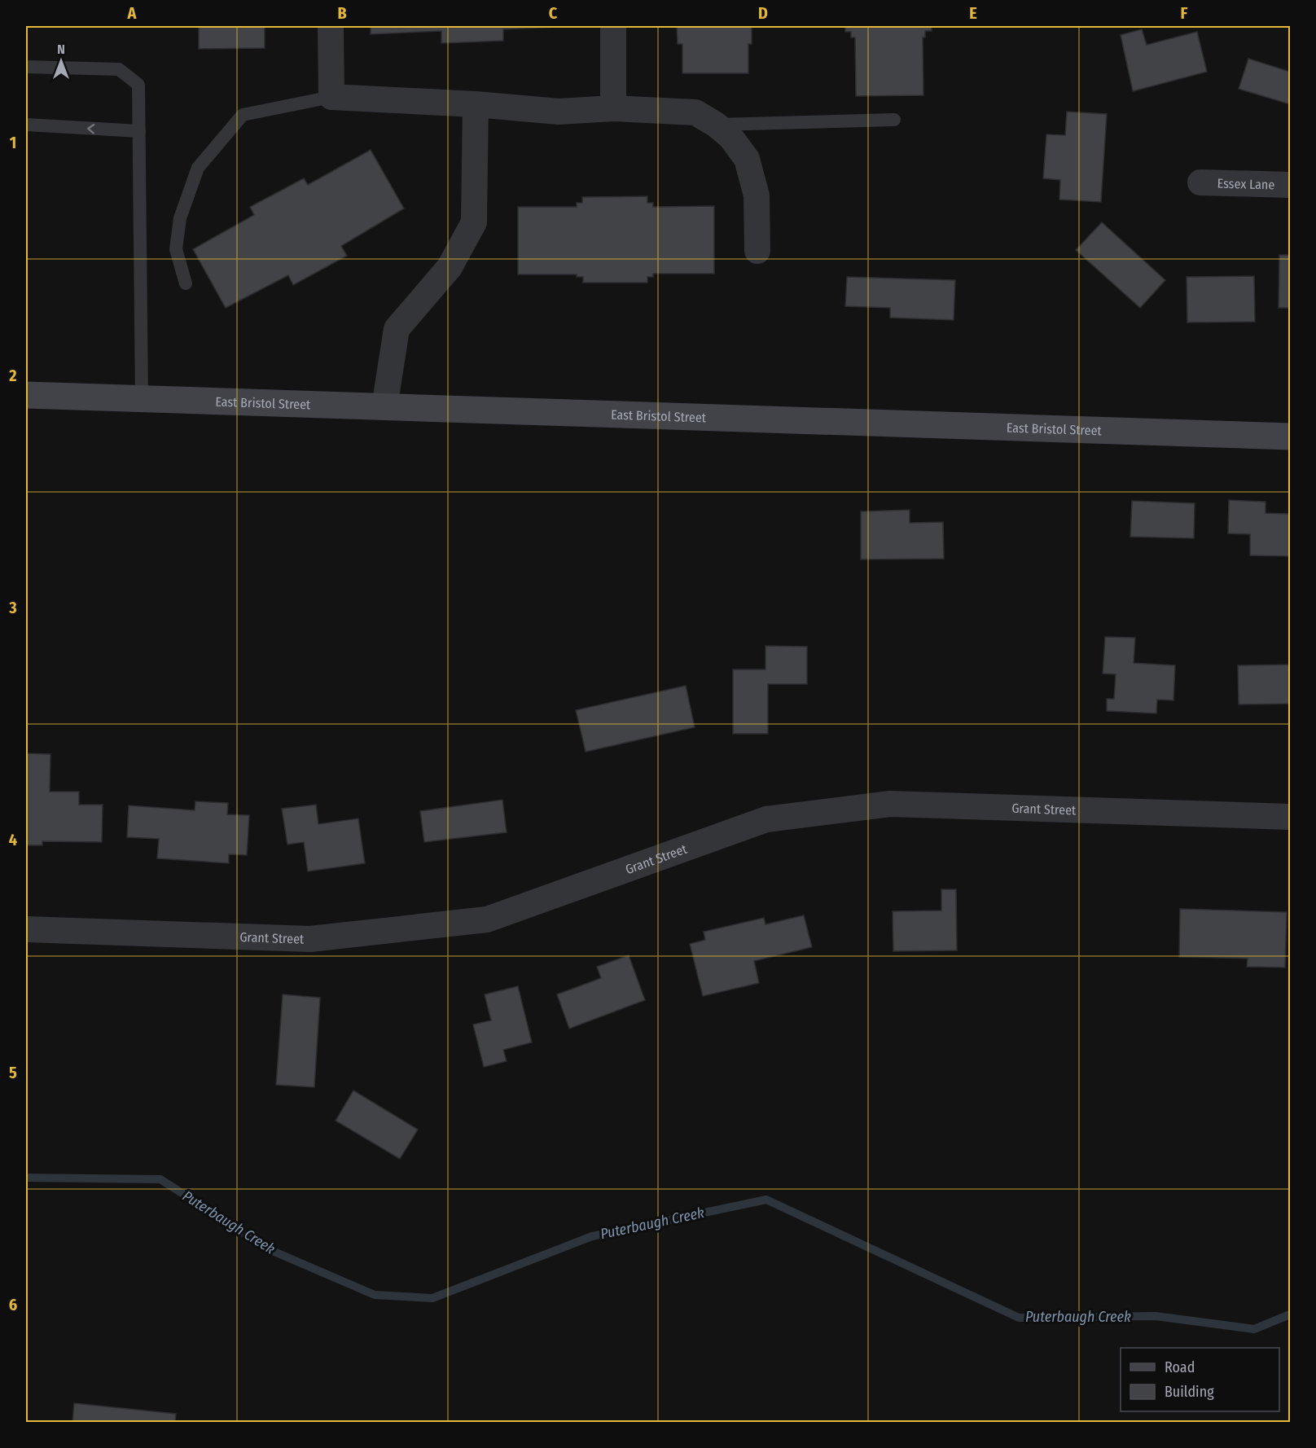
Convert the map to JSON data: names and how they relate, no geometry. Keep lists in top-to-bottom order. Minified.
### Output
{"streets":{"main road":["East Bristol Street"],"street":["Essex Lane","Grant Street"]},"water":["Puterbaugh Creek"],"legend":["Road","Building"],"north":"top","grid":{"columns":["A","B","C","D","E","F"],"rows":["1","2","3","4","5","6"]}}
